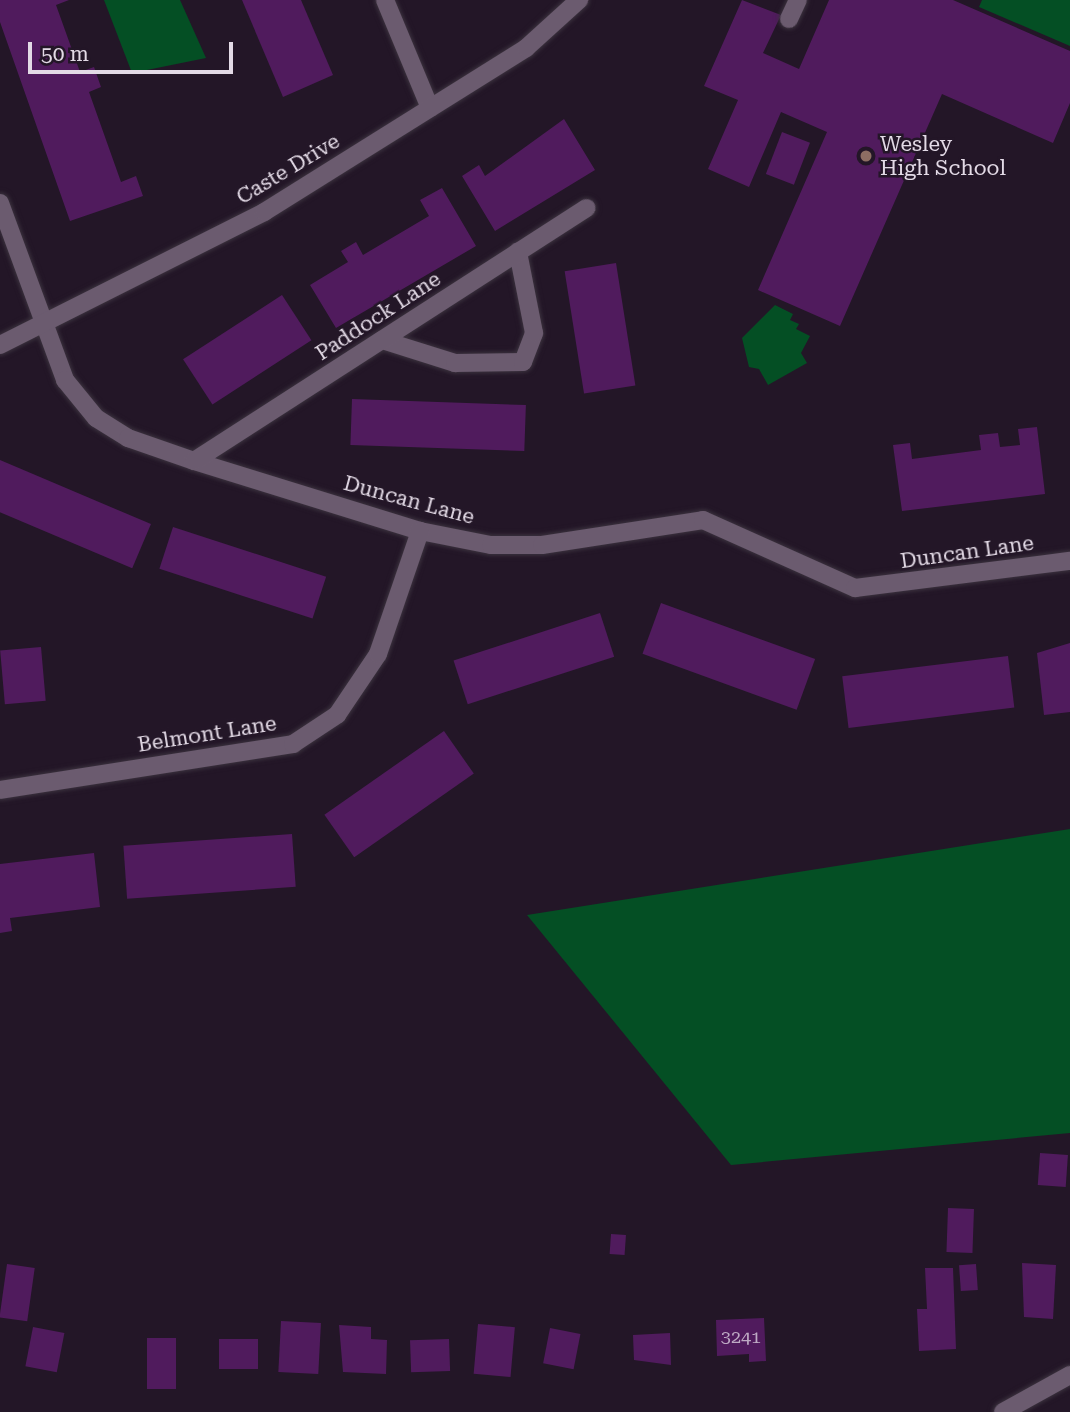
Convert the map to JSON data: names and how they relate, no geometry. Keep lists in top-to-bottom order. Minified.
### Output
{"streets":{"street":["Caste Drive","Paddock Lane","Duncan Lane","Belmont Lane"]},"crossings":[["Caste Drive","Duncan Lane"],["Paddock Lane","Duncan Lane"],["Duncan Lane","Belmont Lane"]],"places":["Wesley High School"],"house_numbers":["3241"],"scale_bar":"50 m"}
